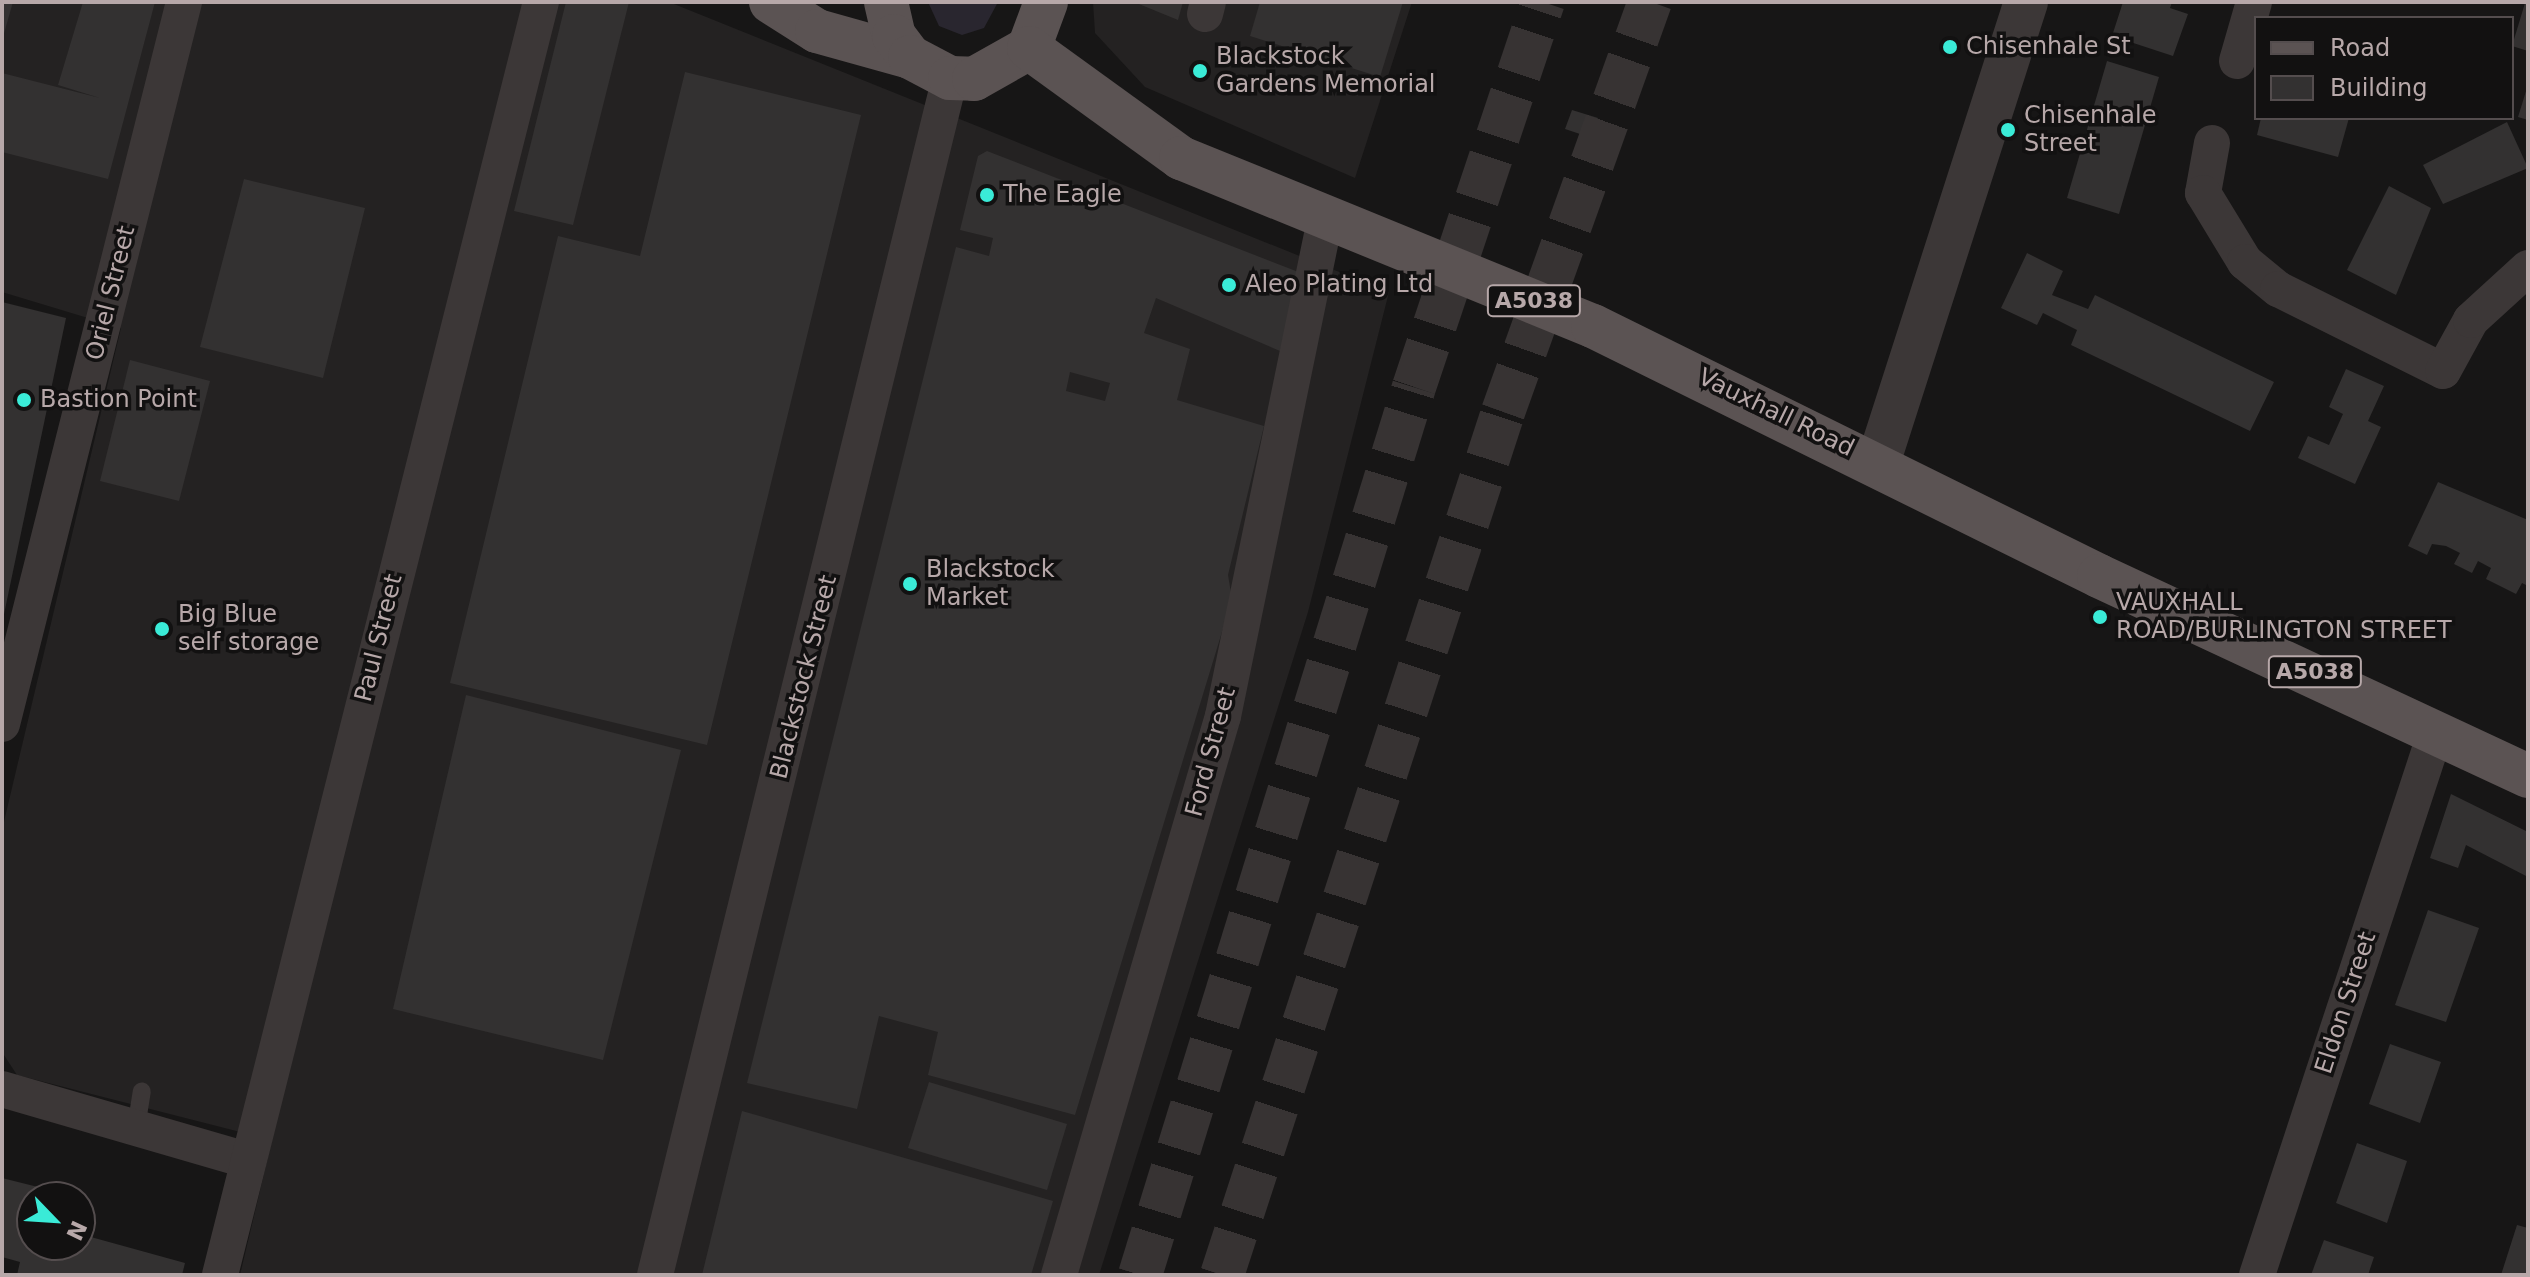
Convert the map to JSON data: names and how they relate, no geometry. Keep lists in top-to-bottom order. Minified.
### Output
{"streets":{"main road":["A5038","Vauxhall Road"],"street":["Oriel Street","Paul Street","Blackstock Street","Ford Street","Eldon Street"]},"crossings":[["Vauxhall Road","Ford Street"],["Vauxhall Road","Eldon Street"]],"places":["Chisenhale St","Blackstock Gardens Memorial","Chisenhale Street","The Eagle","Aleo Plating Ltd","Bastion Point","Blackstock Market","VAUXHALL ROAD/BURLINGTON STREET","Big Blue self storage"],"legend":["Road","Building"],"north":"bottom right"}
